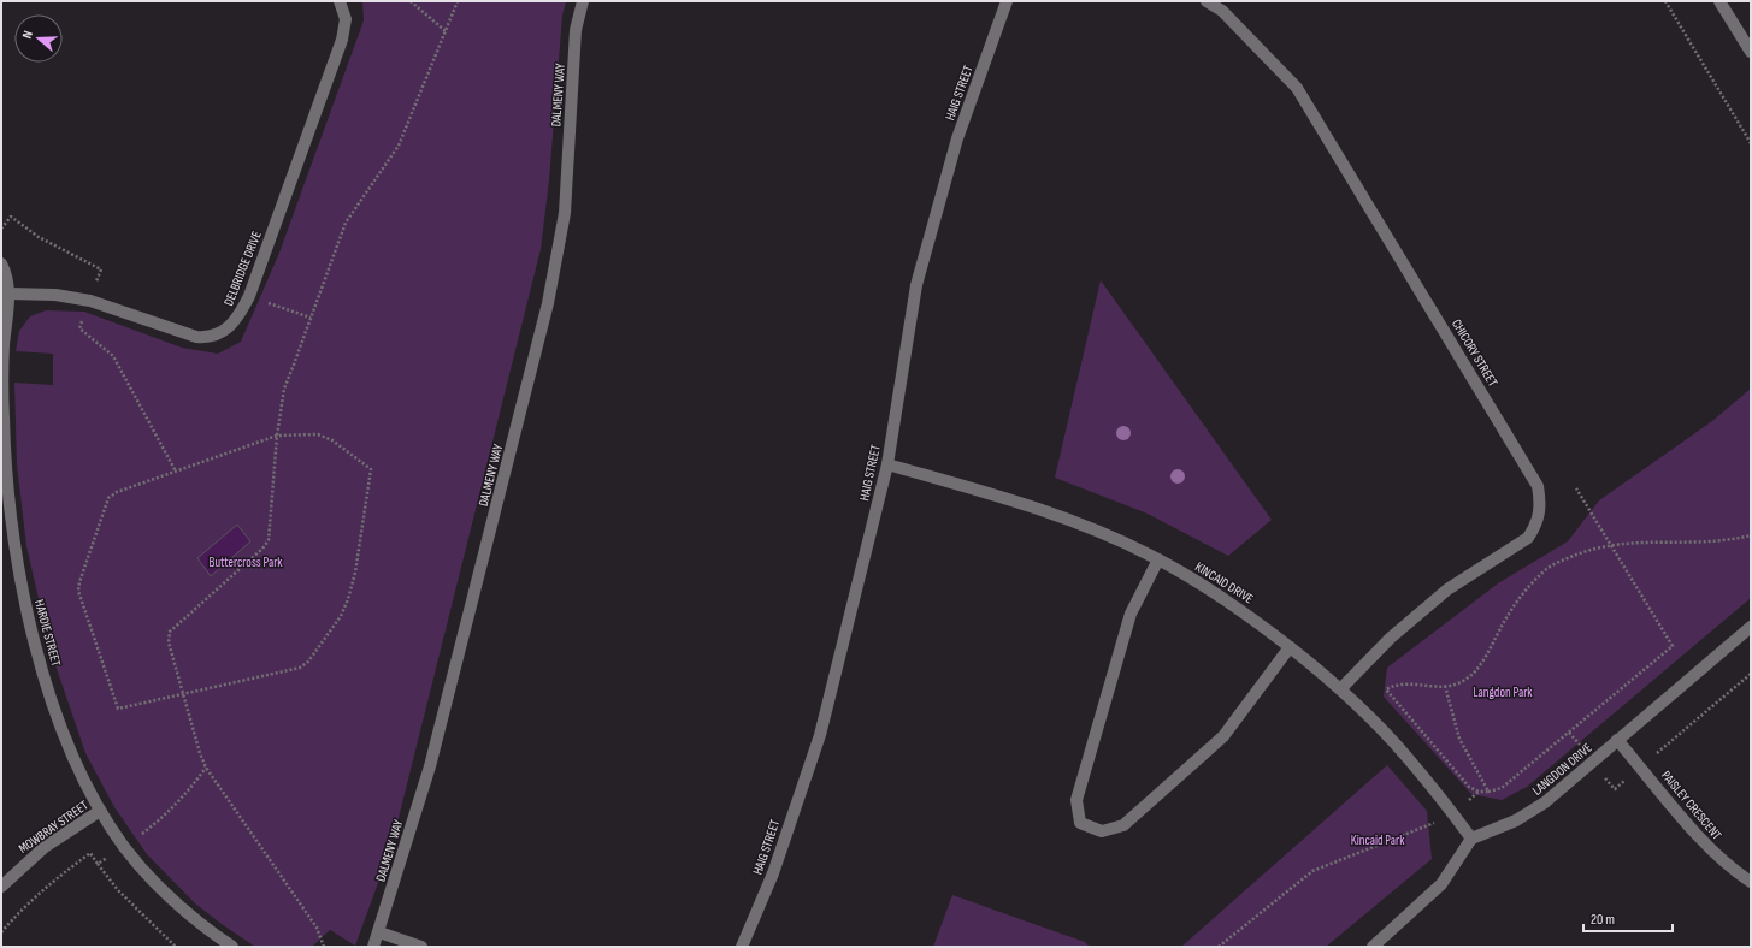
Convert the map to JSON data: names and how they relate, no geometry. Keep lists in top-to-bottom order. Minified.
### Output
{"streets":{"street":["HAIG STREET","DALMENY WAY","DELBRIDGE DRIVE","CHICORY STREET","KINCAID DRIVE","HARDIE STREET","LANGDON DRIVE","PAISLEY CRESCENT","MOWBRAY STREET"]},"crossings":[["HAIG STREET","KINCAID DRIVE"],["DELBRIDGE DRIVE","HARDIE STREET"],["CHICORY STREET","KINCAID DRIVE"],["KINCAID DRIVE","LANGDON DRIVE"],["HARDIE STREET","MOWBRAY STREET"],["LANGDON DRIVE","PAISLEY CRESCENT"]],"parks":["Buttercross Park","Langdon Park","Kincaid Park"],"scale_bar":"20 m","north":"left"}
